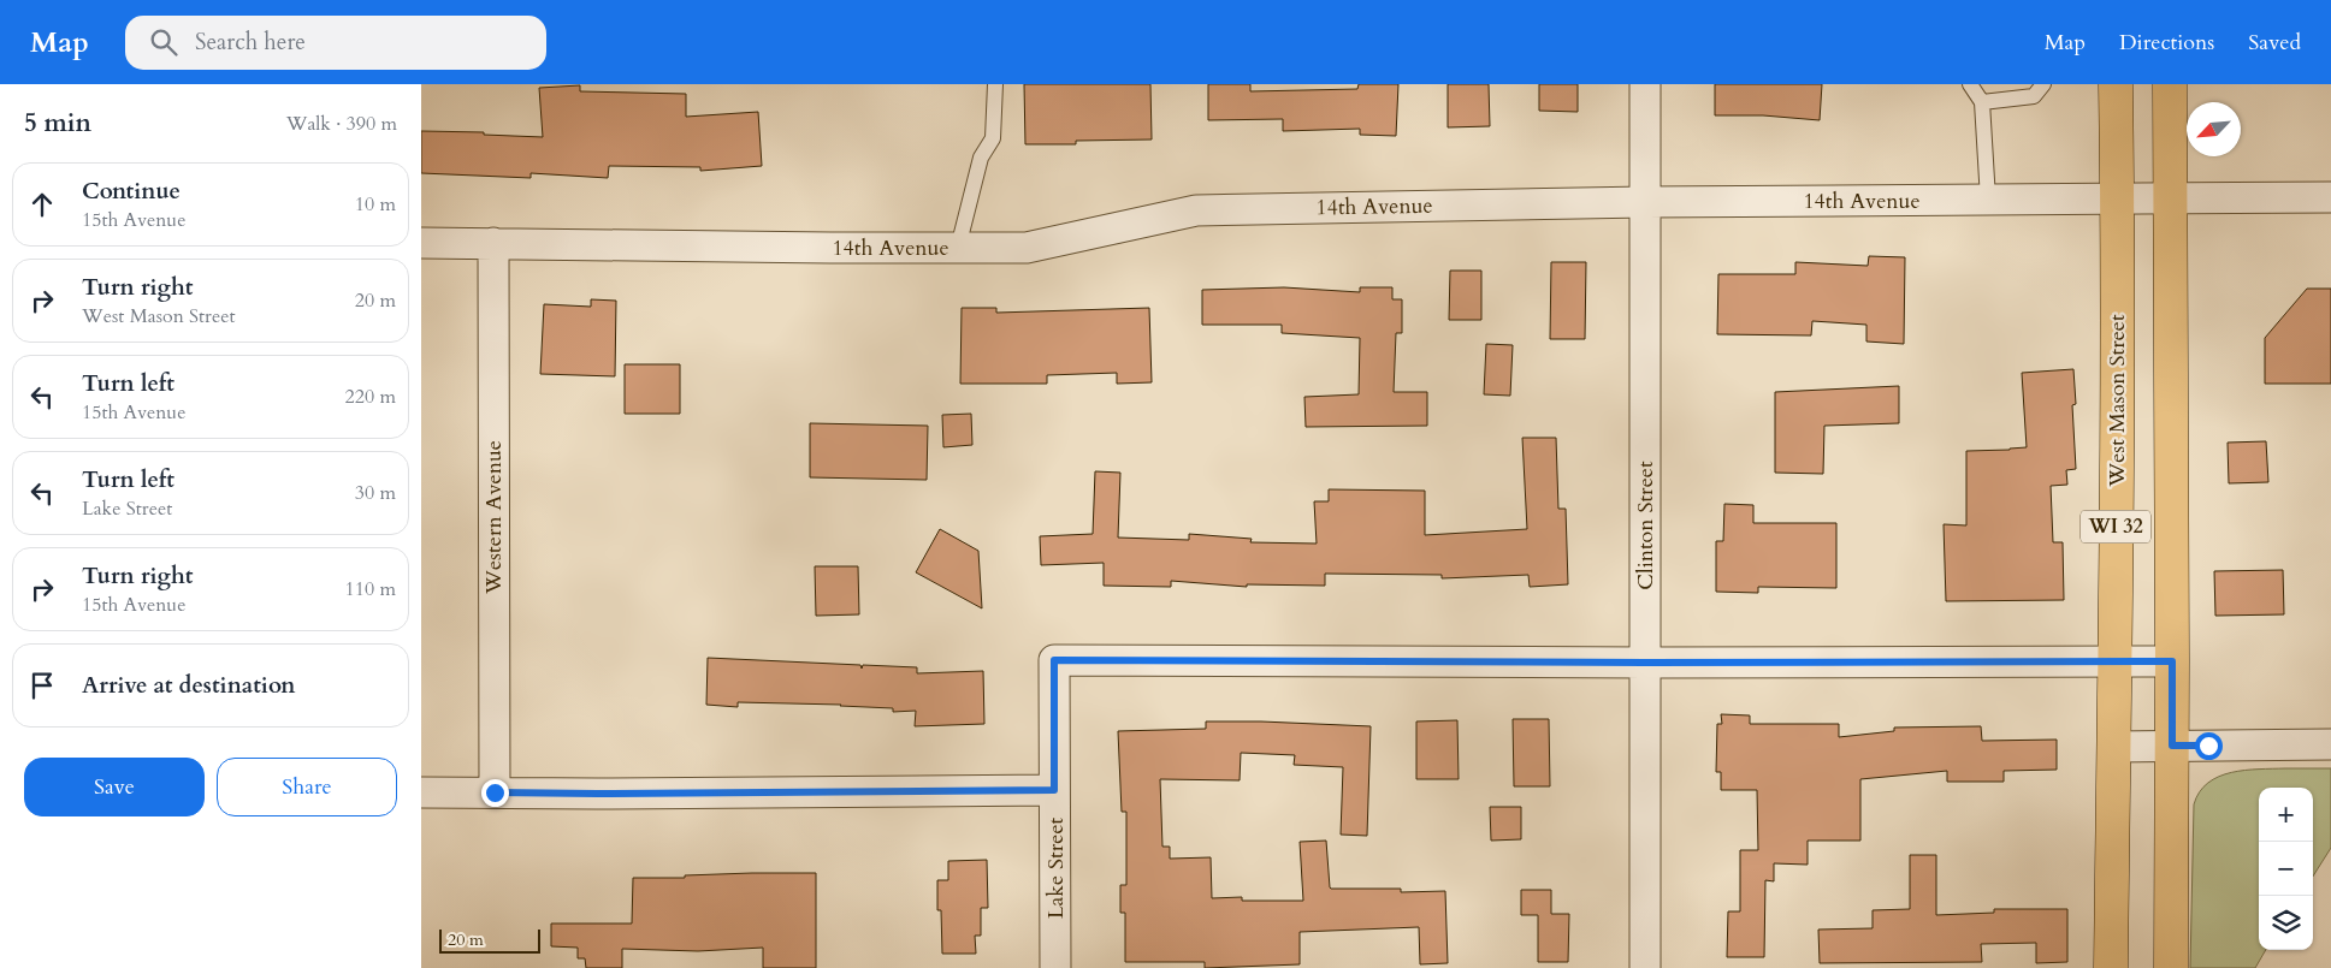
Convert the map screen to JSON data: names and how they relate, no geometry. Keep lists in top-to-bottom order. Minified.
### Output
{"streets":{"main road":["West Mason Street","WI 32"],"street":["14th Avenue","Western Avenue","Clinton Street","Lake Street"]},"crossings":[["14th Avenue","West Mason Street"],["14th Avenue","Western Avenue"],["14th Avenue","Clinton Street"],["14th Avenue","WI 32"],["Clinton Street","Lake Street"]],"scale_bar":"20 m","north":"bottom left","page":{"header":"Map","search":"Search here","nav":["Map","Directions","Saved"],"heading":["5 min","Walk · 390 m"],"list":[["Continue","15th Avenue","10 m"],["Turn right","West Mason Street","20 m"],["Turn left","15th Avenue","220 m"],["Turn left","Lake Street","30 m"],["Turn right","15th Avenue","110 m"],"Arrive at destination"],"buttons":["Save","Share"],"map_buttons":["+","−"],"scale":"20 m"}}
